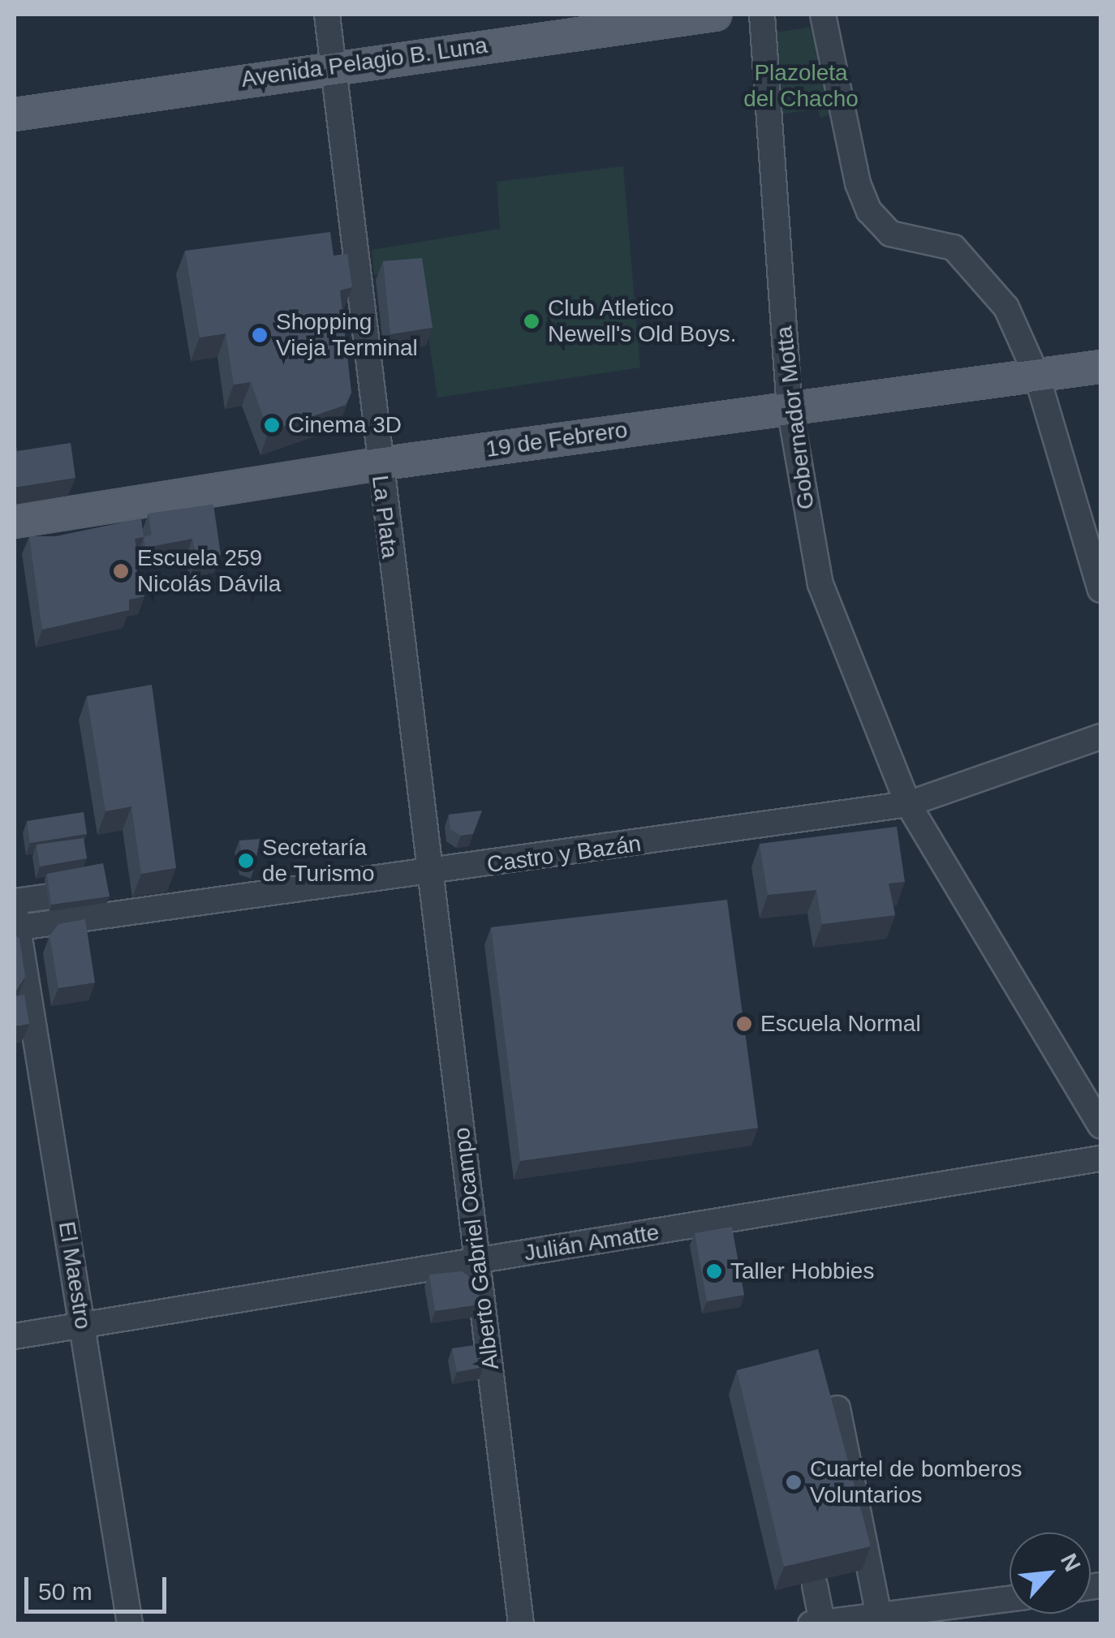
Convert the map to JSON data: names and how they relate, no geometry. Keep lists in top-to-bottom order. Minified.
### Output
{"streets":{"main road":["Avenida Pelagio B. Luna","19 de Febrero"],"street":["Gobernador Motta","La Plata","Castro y Bazán","Julián Amatte","Alberto Gabriel Ocampo","El Maestro"]},"crossings":[["Avenida Pelagio B. Luna","La Plata"],["Gobernador Motta","19 de Febrero"],["Gobernador Motta","Castro y Bazán"],["19 de Febrero","La Plata"],["La Plata","Castro y Bazán"],["La Plata","Alberto Gabriel Ocampo"],["Castro y Bazán","Alberto Gabriel Ocampo"],["Castro y Bazán","El Maestro"],["Julián Amatte","Alberto Gabriel Ocampo"],["Julián Amatte","El Maestro"]],"parks":["Plazoleta del Chacho"],"places":["Club Atletico Newell's Old Boys.","Shopping Vieja Terminal","Cinema 3D","Escuela 259 Nicolás Dávila","Secretaría de Turismo","Escuela Normal","Taller Hobbies","Cuartel de bomberos Voluntarios"],"scale_bar":"50 m","north":"top right"}
